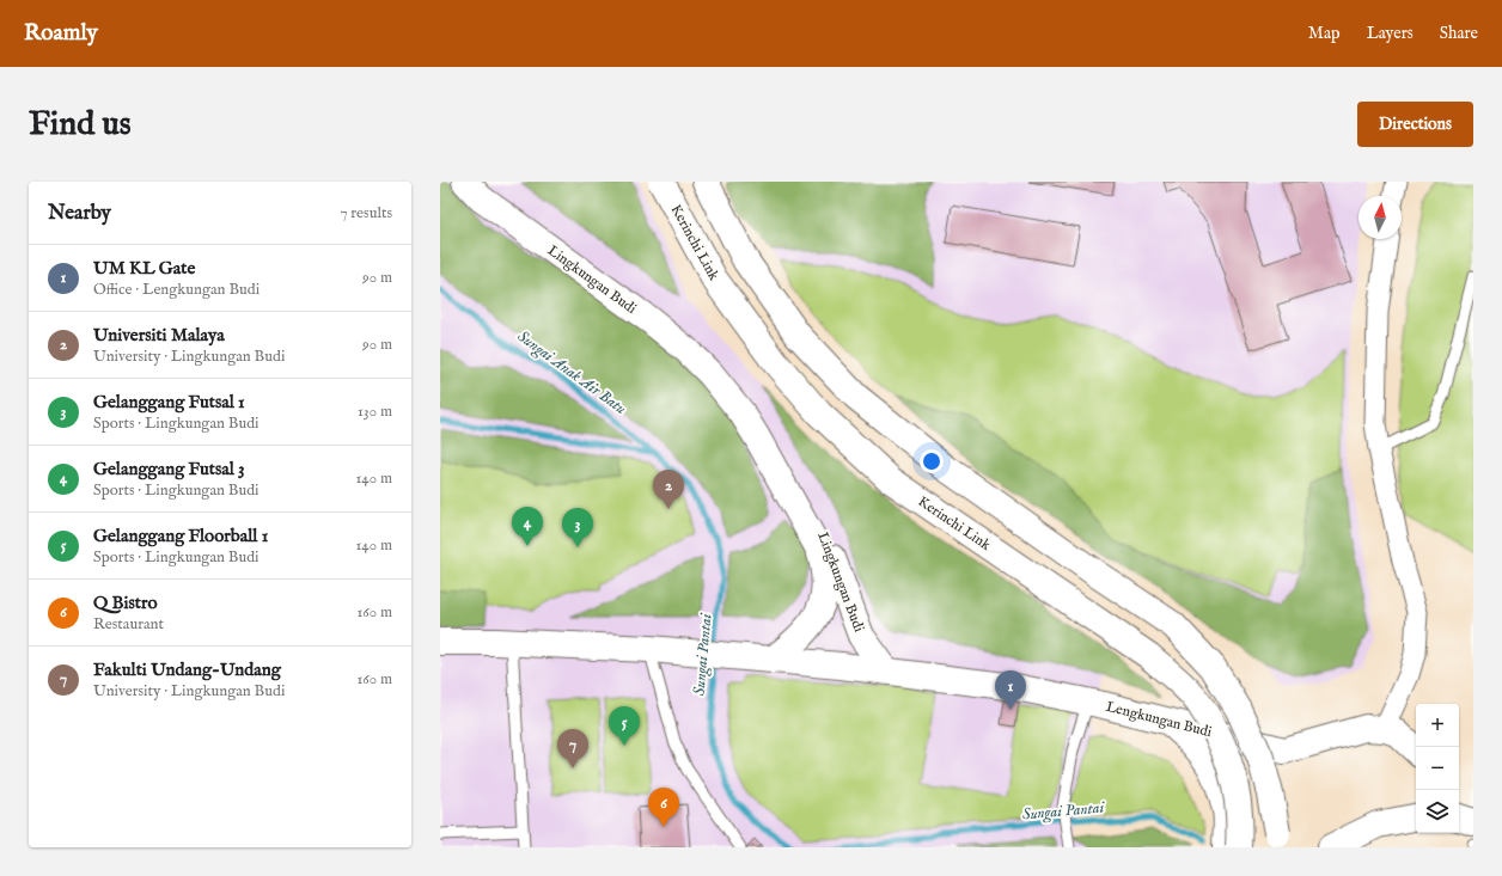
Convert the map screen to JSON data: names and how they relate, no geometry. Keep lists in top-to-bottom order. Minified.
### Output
{"streets":{"main road":["Kerinchi Link","Lingkungan Budi","Lengkungan Budi"]},"crossings":[["Lingkungan Budi","Lengkungan Budi"]],"water":["Sungai Anak Air Batu","Sungai Pantai"],"north":"top","page":{"header":"Roamly","nav":["Map","Layers","Share"],"buttons":"Directions","title":"Find us","heading":["Nearby","7 results"],"list":[{"mark":"1","name":"UM KL Gate","note":"Office · Lengkungan Budi","value":"90 m"},{"mark":"2","name":"Universiti Malaya","note":"University · Lingkungan Budi","value":"90 m"},{"mark":"3","name":"Gelanggang Futsal 1","note":"Sports · Lingkungan Budi","value":"130 m"},{"mark":"4","name":"Gelanggang Futsal 3","note":"Sports · Lingkungan Budi","value":"140 m"},{"mark":"5","name":"Gelanggang Floorball 1","note":"Sports · Lingkungan Budi","value":"140 m"},{"mark":"6","name":"Q Bistro","note":"Restaurant","value":"160 m"},{"mark":"7","name":"Fakulti Undang-Undang","note":"University · Lingkungan Budi","value":"160 m"}],"pins":["2","4","3","1","5","7","6"],"map_buttons":["+","−"]}}
